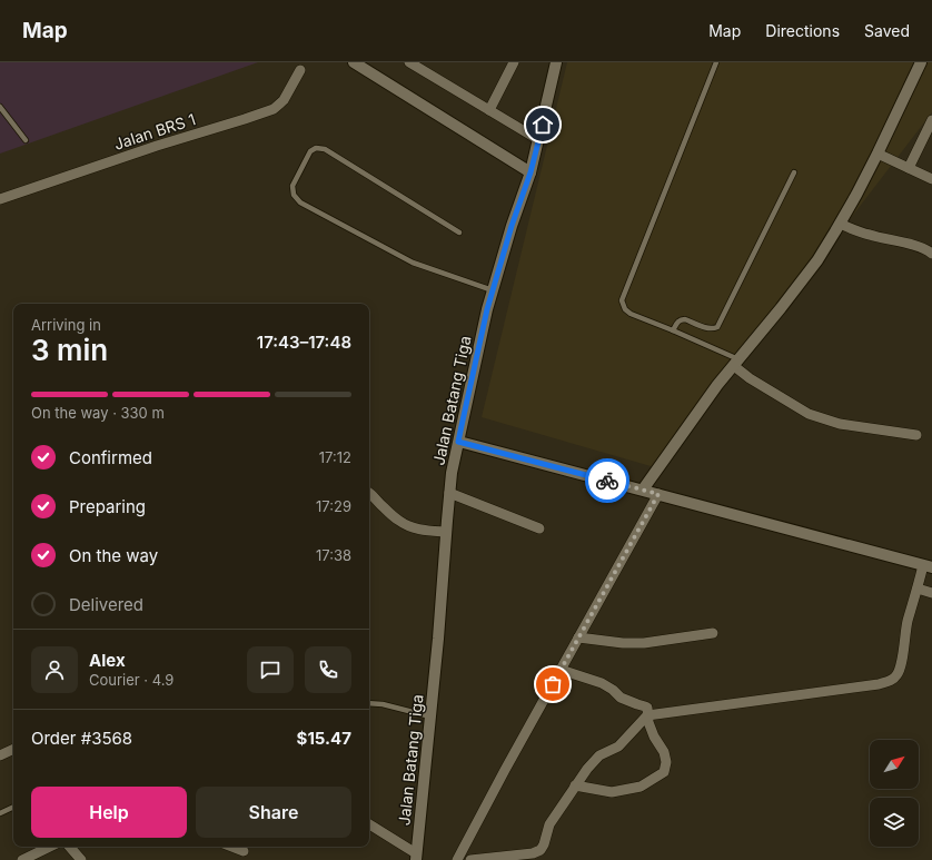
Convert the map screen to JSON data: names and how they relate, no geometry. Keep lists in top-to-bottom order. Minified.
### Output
{"streets":{"street":["Jalan BRS 1","Jalan Batang Tiga"]},"north":"top right","page":{"header":"Map","nav":["Map","Directions","Saved"],"heading":["3 min","Arriving in","17:43–17:48"],"panel":["Alex","Courier · 4.9","Order #3568","$15.47"],"bar":"On the way · 330 m","list":[["Confirmed","17:12"],["Preparing","17:29"],["On the way","17:38"],"Delivered"],"buttons":["Help","Share"]}}
